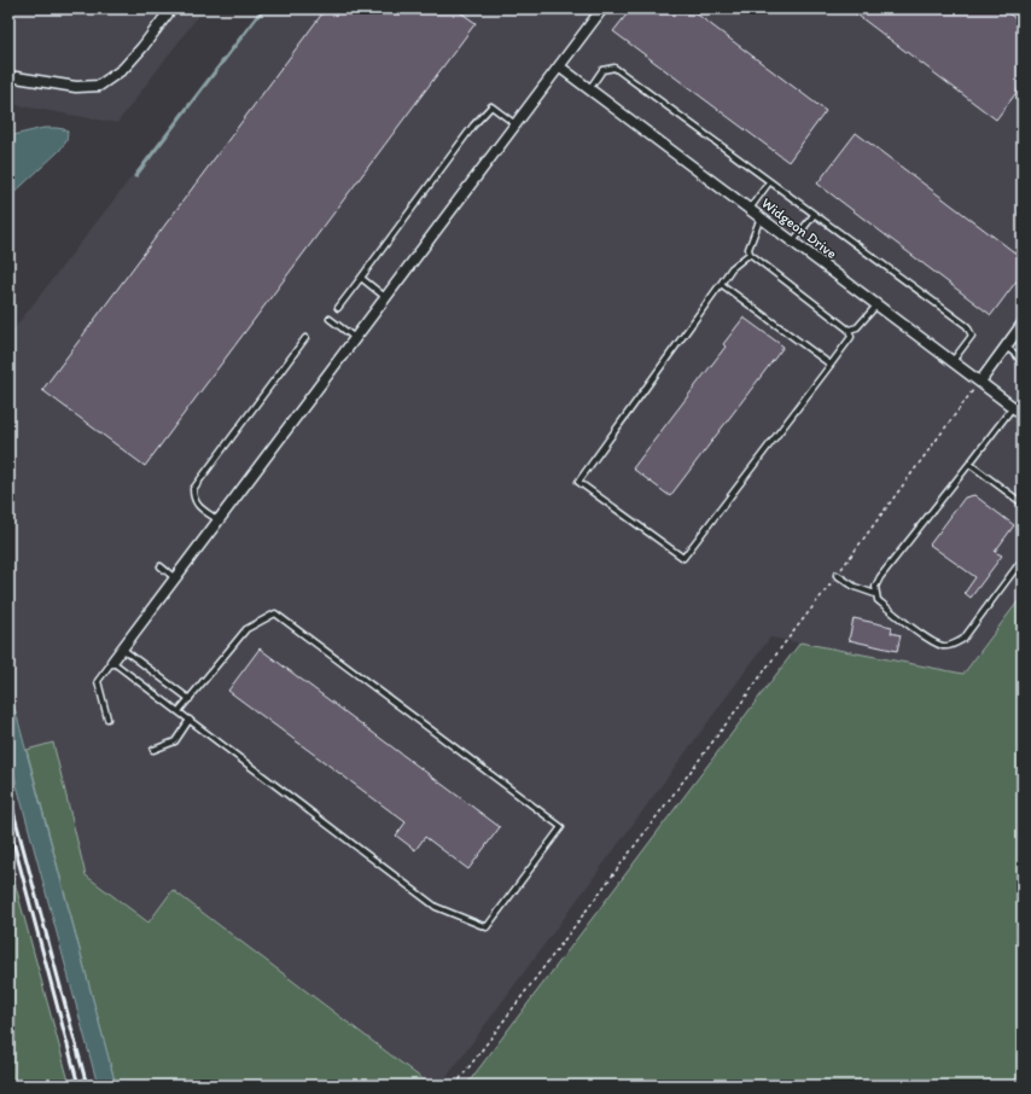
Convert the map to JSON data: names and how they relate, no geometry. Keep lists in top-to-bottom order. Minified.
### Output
{"streets":{"street":["Widgeon Drive"]}}
